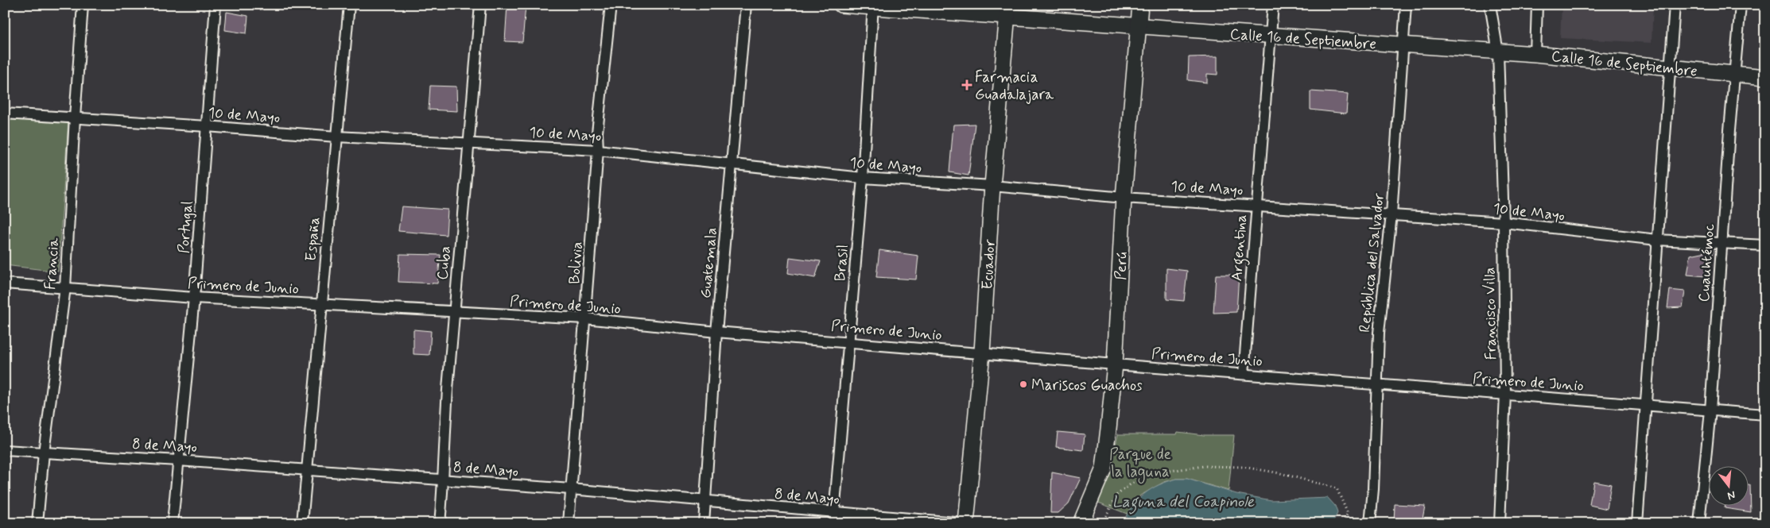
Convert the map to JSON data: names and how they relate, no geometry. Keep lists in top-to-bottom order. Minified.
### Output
{"streets":{"street":["Calle 16 de Septiembre","10 de Mayo","Portugal","España","Argentina","Cuba","Bolivia","Guatemala","Brasil","República del Salvador","Cuauhtémoc","Francia","Ecuador","Perú","Primero de Junio","Francisco Villa","8 de Mayo"]},"crossings":[["Calle 16 de Septiembre","Argentina"],["Calle 16 de Septiembre","Brasil"],["Calle 16 de Septiembre","República del Salvador"],["Calle 16 de Septiembre","Cuauhtémoc"],["Calle 16 de Septiembre","Ecuador"],["Calle 16 de Septiembre","Perú"],["Calle 16 de Septiembre","Francisco Villa"],["10 de Mayo","Portugal"],["10 de Mayo","España"],["10 de Mayo","Argentina"],["10 de Mayo","Cuba"],["10 de Mayo","Bolivia"],["10 de Mayo","Guatemala"],["10 de Mayo","Brasil"],["10 de Mayo","República del Salvador"],["10 de Mayo","Cuauhtémoc"],["10 de Mayo","Francia"],["10 de Mayo","Ecuador"],["10 de Mayo","Perú"],["10 de Mayo","Francisco Villa"],["Portugal","Primero de Junio"],["Portugal","8 de Mayo"],["España","Primero de Junio"],["España","8 de Mayo"],["Argentina","Primero de Junio"],["Cuba","Primero de Junio"],["Cuba","8 de Mayo"],["Bolivia","Primero de Junio"],["Bolivia","8 de Mayo"],["Guatemala","Primero de Junio"],["Guatemala","8 de Mayo"],["Brasil","Primero de Junio"],["Brasil","8 de Mayo"],["República del Salvador","Primero de Junio"],["Cuauhtémoc","Primero de Junio"],["Francia","Primero de Junio"],["Francia","8 de Mayo"],["Ecuador","Primero de Junio"],["Ecuador","8 de Mayo"],["Perú","Primero de Junio"],["Primero de Junio","Francisco Villa"]],"water":["Laguna del Coapinole"],"parks":["Parque de la laguna"],"places":{"health":["Farmacia Guadalajara"],"other":["Mariscos Guachos"]},"north":"bottom"}
